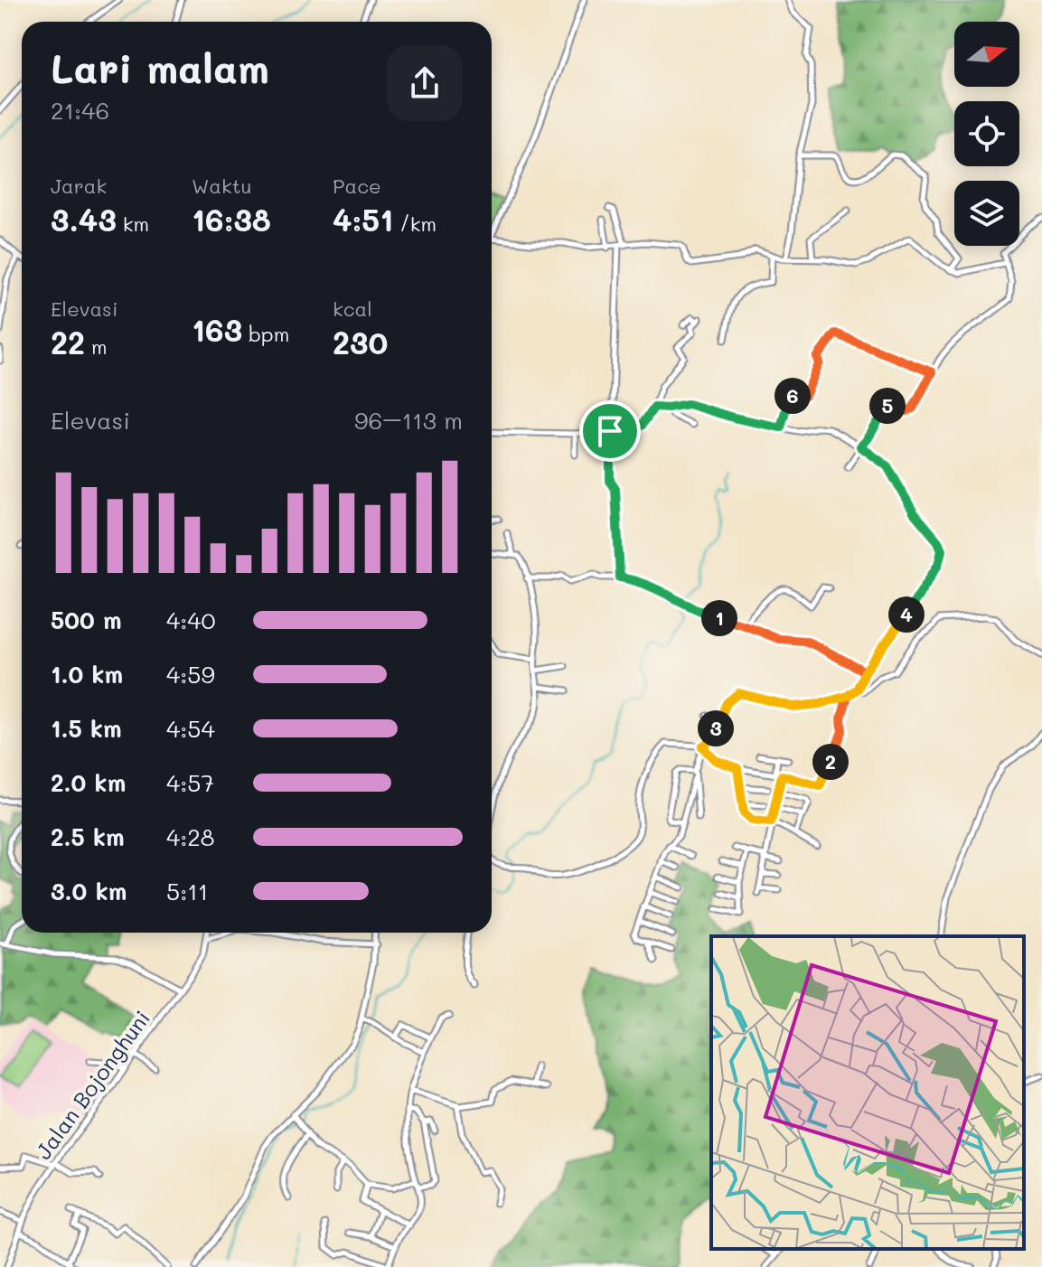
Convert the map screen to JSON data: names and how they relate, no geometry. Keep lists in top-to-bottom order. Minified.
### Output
{"streets":{"street":["Jalan Bojonghuni"]},"north":"right","page":{"heading":["Lari malam","21:46"],"stats":[["Jarak","3.43 km"],["Waktu","16:38"],["Pace","4:51 /km"],["Elevasi","22 m"],["163 bpm"],["kcal","230"]],"pins":["6","5","4","1","3","2"],"chart":["Elevasi","96–113 m"],"list":[{"name":"500 m","note":"4:40"},{"name":"1.0 km","note":"4:59"},{"name":"1.5 km","note":"4:54"},{"name":"2.0 km","note":"4:57"},{"name":"2.5 km","note":"4:28"},{"name":"3.0 km","note":"5:11"}]}}
